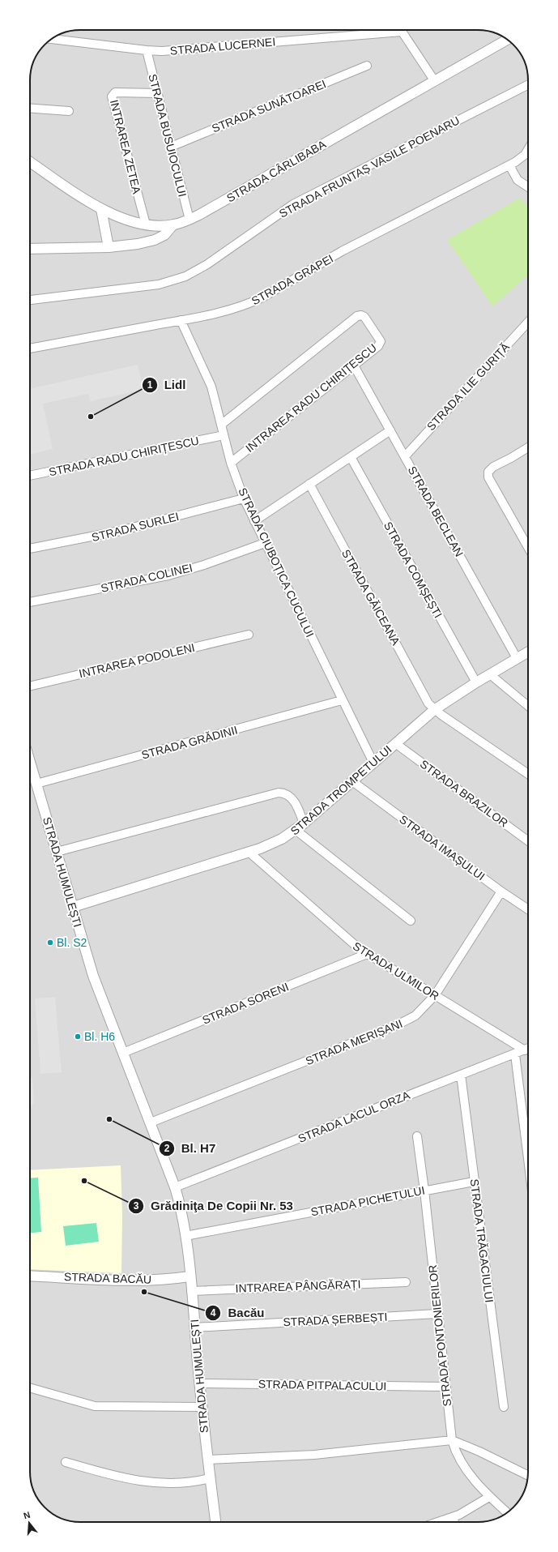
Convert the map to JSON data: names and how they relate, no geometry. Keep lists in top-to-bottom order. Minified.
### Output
{"streets":{"street":["STRADA LUCERNEI","STRADA SUNĂTOAREI","STRADA BUSUIOCULUI","INTRAREA ZETEA","STRADA FRUNTAȘ VASILE POENARU","STRADA CÂRLIBABA","STRADA GRAPEI","STRADA ILIE GURIȚĂ","INTRAREA RADU CHIRIȚESCU","STRADA RADU CHIRIȚESCU","STRADA BECLEAN","STRADA SURLEI","STRADA CIUBOȚICA CUCULUI","STRADA COMȘEȘTI","STRADA COLINEI","STRADA GĂICEANA","INTRAREA PODOLENI","STRADA GRĂDINII","STRADA TROMPETULUI","STRADA BRAZILOR","STRADA IMAȘULUI","STRADA HUMULEȘTI","STRADA ULMILOR","STRADA SORENI","STRADA MERIȘANI","STRADA LACUL ORZA","STRADA PICHETULUI","STRADA TRĂGACIULUI","STRADA BACĂU","INTRAREA PÂNGĂRAȚI","STRADA ȘERBEȘTI","STRADA PONTONIERILOR","STRADA PITPALACULUI"]},"crossings":[["STRADA LUCERNEI","STRADA BUSUIOCULUI"],["STRADA SUNĂTOAREI","STRADA BUSUIOCULUI"],["STRADA BUSUIOCULUI","INTRAREA ZETEA"],["STRADA BUSUIOCULUI","STRADA CÂRLIBABA"],["STRADA GRAPEI","STRADA CIUBOȚICA CUCULUI"],["STRADA ILIE GURIȚĂ","STRADA BECLEAN"],["INTRAREA RADU CHIRIȚESCU","STRADA BECLEAN"],["INTRAREA RADU CHIRIȚESCU","STRADA CIUBOȚICA CUCULUI"],["STRADA RADU CHIRIȚESCU","STRADA CIUBOȚICA CUCULUI"],["STRADA BECLEAN","STRADA TROMPETULUI"],["STRADA SURLEI","STRADA CIUBOȚICA CUCULUI"],["STRADA CIUBOȚICA CUCULUI","STRADA COLINEI"],["STRADA CIUBOȚICA CUCULUI","STRADA GRĂDINII"],["STRADA CIUBOȚICA CUCULUI","STRADA TROMPETULUI"],["STRADA COMȘEȘTI","STRADA TROMPETULUI"],["STRADA GĂICEANA","STRADA TROMPETULUI"],["STRADA GRĂDINII","STRADA HUMULEȘTI"],["STRADA TROMPETULUI","STRADA BRAZILOR"],["STRADA TROMPETULUI","STRADA IMAȘULUI"],["STRADA TROMPETULUI","STRADA HUMULEȘTI"],["STRADA TROMPETULUI","STRADA ULMILOR"],["STRADA IMAȘULUI","STRADA MERIȘANI"],["STRADA HUMULEȘTI","STRADA SORENI"],["STRADA HUMULEȘTI","STRADA MERIȘANI"],["STRADA HUMULEȘTI","STRADA LACUL ORZA"],["STRADA HUMULEȘTI","STRADA PICHETULUI"],["STRADA HUMULEȘTI","STRADA BACĂU"],["STRADA HUMULEȘTI","INTRAREA PÂNGĂRAȚI"],["STRADA HUMULEȘTI","STRADA ȘERBEȘTI"],["STRADA HUMULEȘTI","STRADA PITPALACULUI"],["STRADA ULMILOR","STRADA SORENI"],["STRADA ULMILOR","STRADA MERIȘANI"],["STRADA ULMILOR","STRADA LACUL ORZA"],["STRADA LACUL ORZA","STRADA TRĂGACIULUI"],["STRADA PICHETULUI","STRADA TRĂGACIULUI"],["STRADA PICHETULUI","STRADA PONTONIERILOR"],["STRADA ȘERBEȘTI","STRADA PONTONIERILOR"],["STRADA PONTONIERILOR","STRADA PITPALACULUI"]],"places":["Lidl","Bl. S2","Bl. H6","Bl. H7","Grădiniţa De Copii Nr. 53","Bacău"],"north":"top"}
